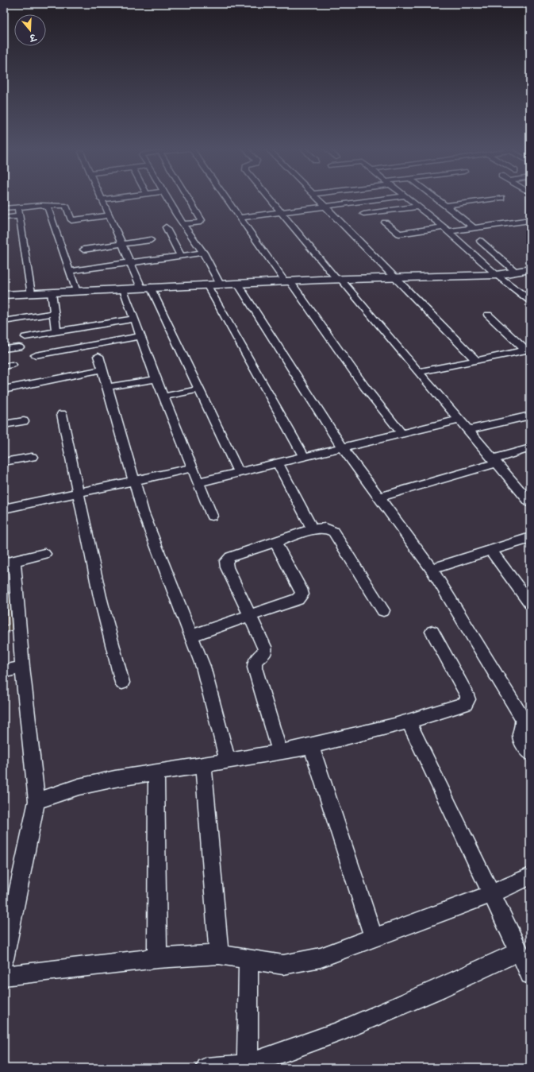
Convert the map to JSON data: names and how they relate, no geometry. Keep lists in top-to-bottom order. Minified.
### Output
{"north":"bottom"}
